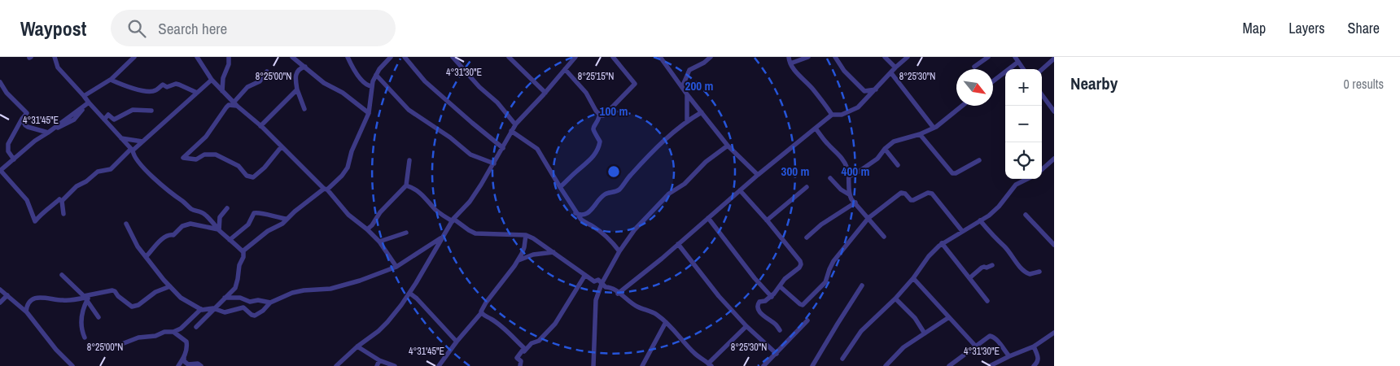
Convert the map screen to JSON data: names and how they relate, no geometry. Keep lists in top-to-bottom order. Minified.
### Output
{"north":"bottom right","page":{"header":"Waypost","search":"Search here","nav":["Map","Layers","Share"],"heading":["Nearby","0 results"],"map_buttons":["+","−"]},"coordinates":["4°31'30\"E","8°25'00\"N","8°25'15\"N","8°25'30\"N","4°31'45\"E"],"rings":["200 m","100 m","300 m","400 m"]}
